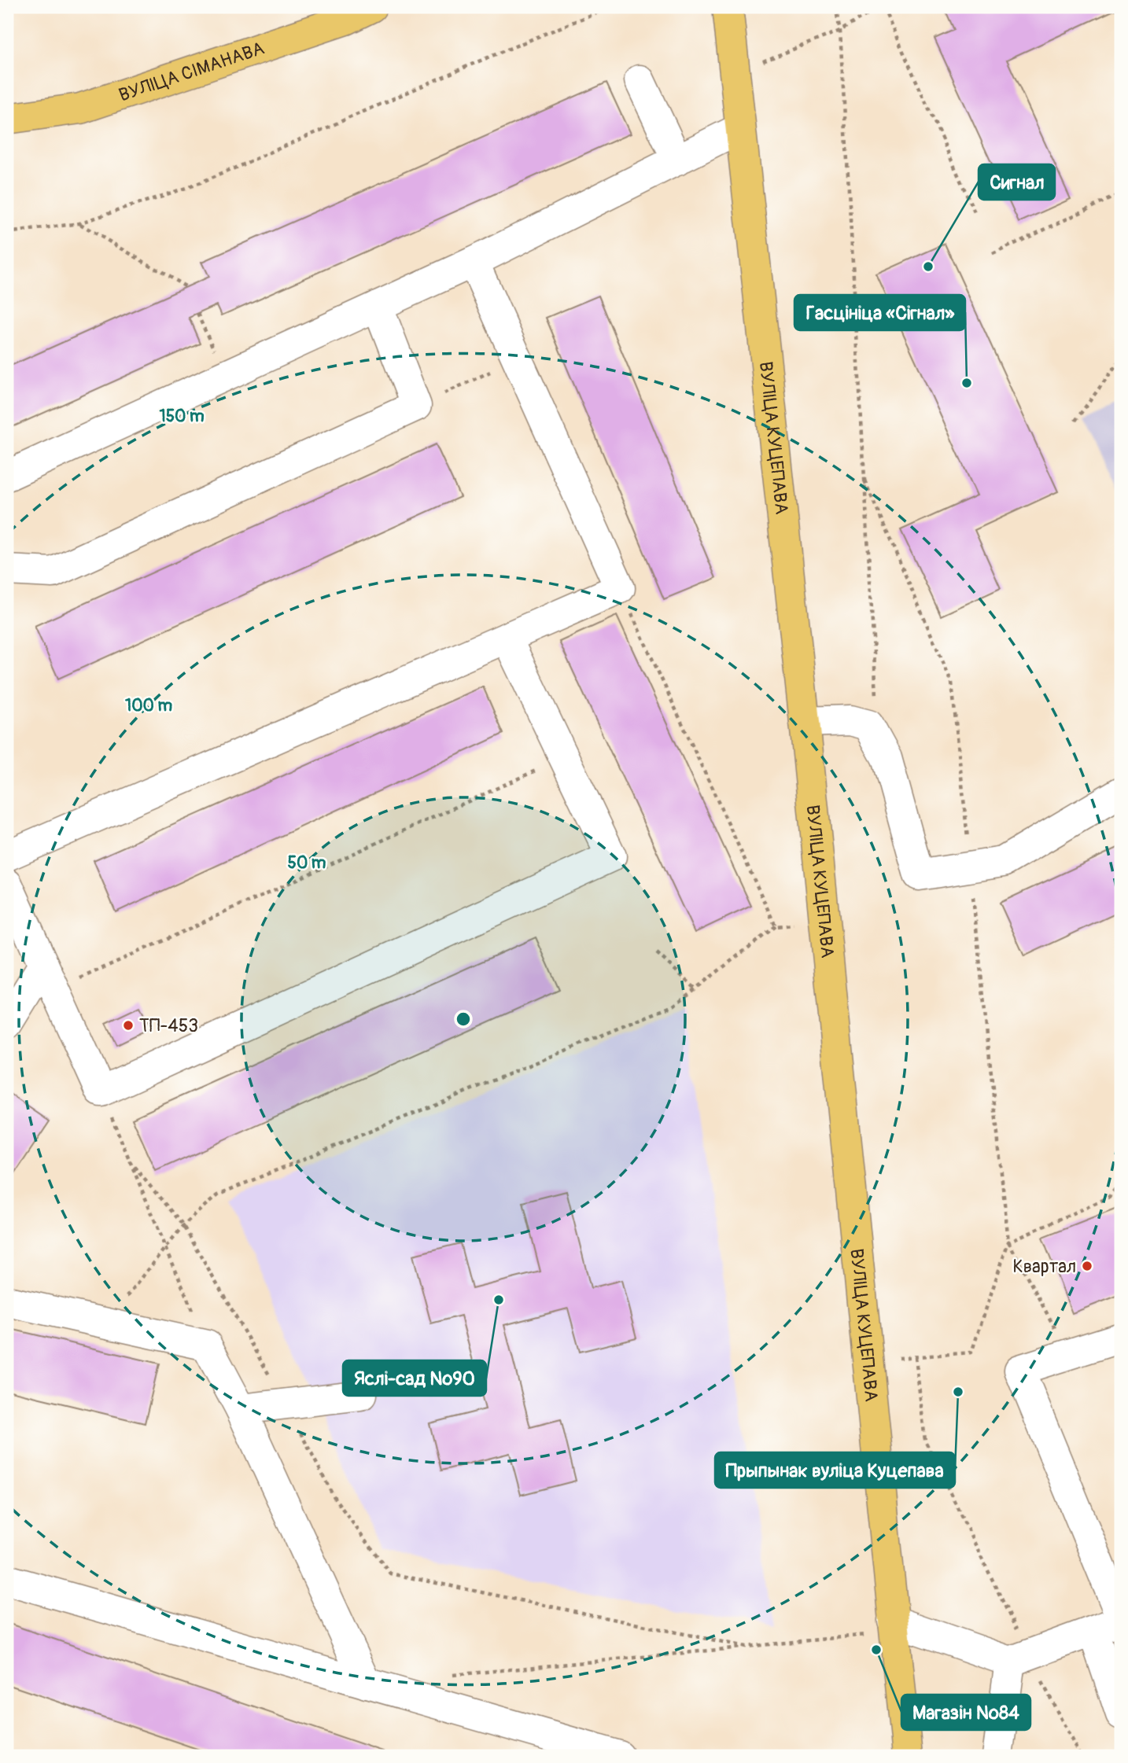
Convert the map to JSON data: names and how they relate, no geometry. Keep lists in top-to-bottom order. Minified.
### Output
{"streets":{"main road":["ВУЛІЦА СІМАНАВА","ВУЛІЦА КУЦЕПАВА"]},"places":["Сигнал","Гасцініца «Сігнал»","ТП-453","Квартал","Яслі-сад №90","Прыпынак вуліца Куцепава","Магазін №84"],"rings":["150 m","100 m","50 m"]}
